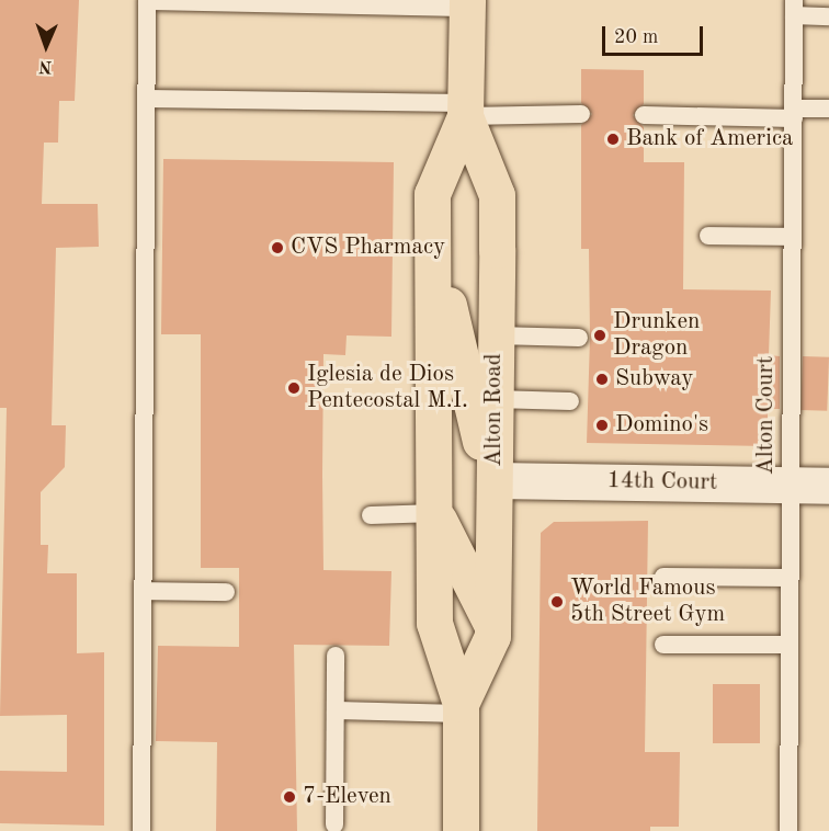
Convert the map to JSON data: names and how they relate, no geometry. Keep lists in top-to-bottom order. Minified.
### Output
{"streets":{"highway":["Alton Road"],"street":["14th Court"],"lane":["Alton Court"]},"crossings":[["Alton Road","14th Court"],["Alton Court","14th Court"]],"places":["Bank of America","CVS Pharmacy","Drunken Dragon","Subway","Iglesia de Dios Pentecostal M.I.","Domino's","World Famous 5th Street Gym","7-Eleven"],"scale_bar":"20 m","north":"bottom"}
